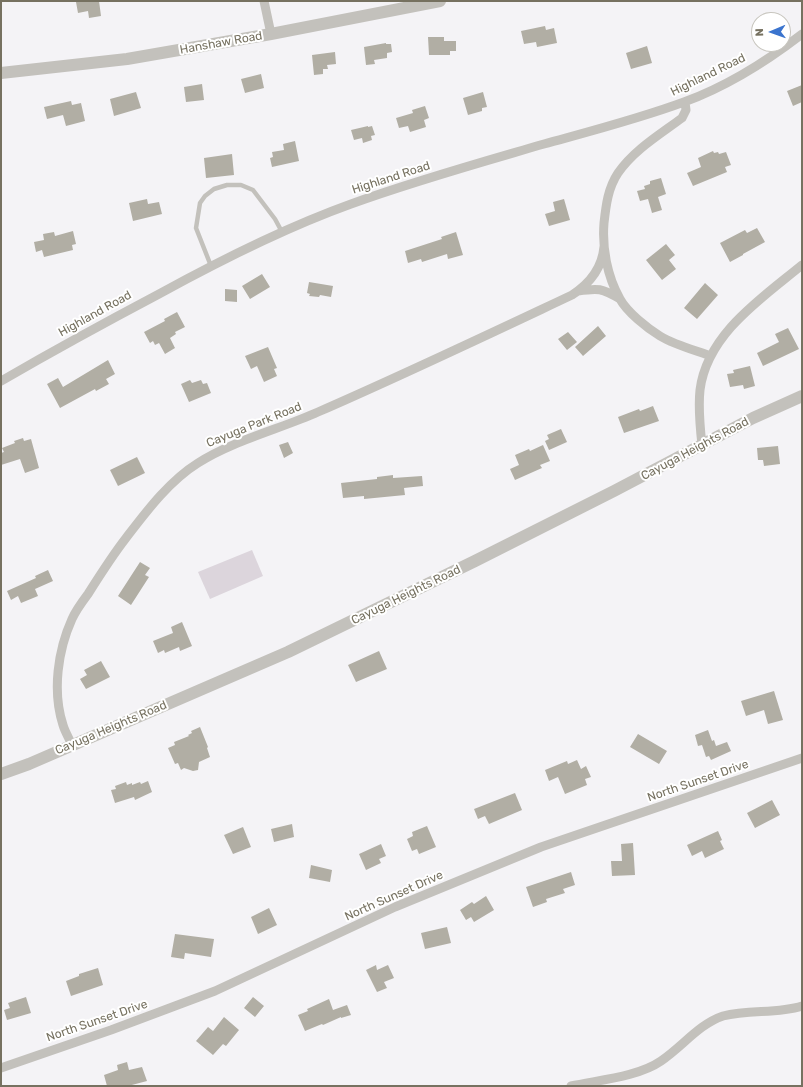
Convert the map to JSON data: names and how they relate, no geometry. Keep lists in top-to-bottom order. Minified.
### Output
{"streets":{"street":["Hanshaw Road","Highland Road","Cayuga Park Road","Cayuga Heights Road","North Sunset Drive"]},"crossings":[["Cayuga Park Road","Cayuga Heights Road"]],"north":"left"}
